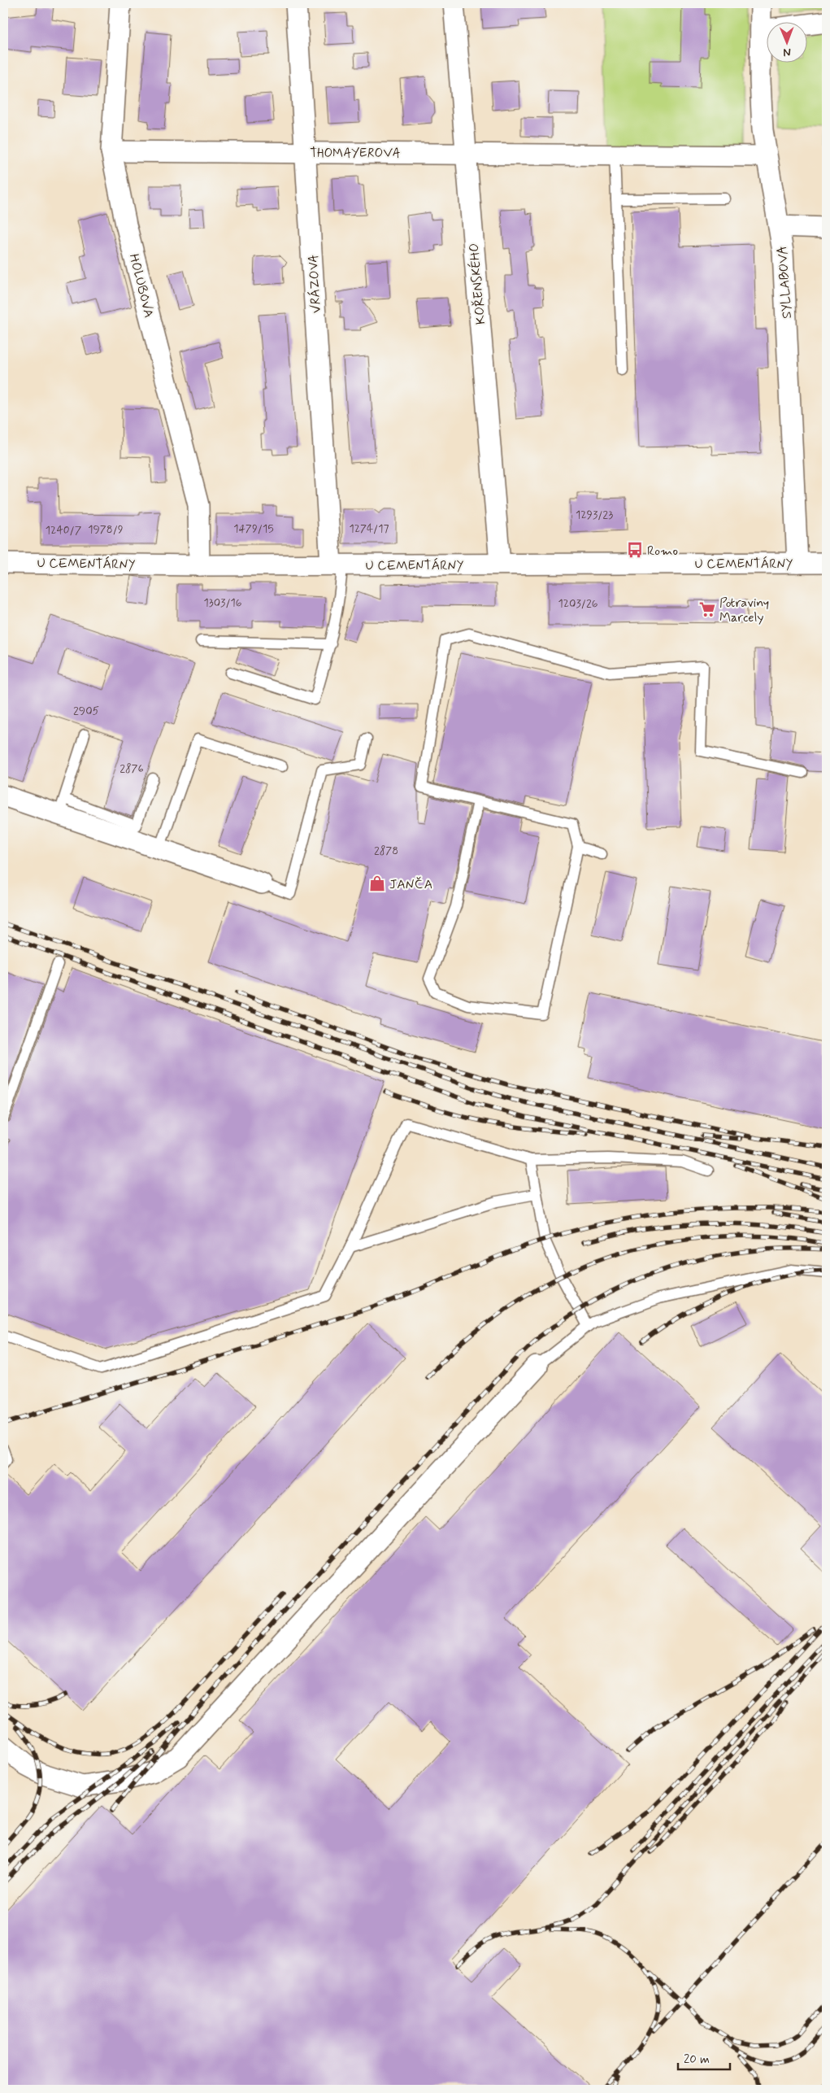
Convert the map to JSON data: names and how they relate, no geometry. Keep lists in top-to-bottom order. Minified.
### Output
{"streets":{"street":["THOMAYEROVA","SYLLABOVA","VRÁZOVA","KOŘENSKÉHO","HOLUBOVA","U CEMENTÁRNY"]},"crossings":[["THOMAYEROVA","SYLLABOVA"],["THOMAYEROVA","VRÁZOVA"],["THOMAYEROVA","KOŘENSKÉHO"],["THOMAYEROVA","HOLUBOVA"],["SYLLABOVA","U CEMENTÁRNY"],["VRÁZOVA","U CEMENTÁRNY"],["KOŘENSKÉHO","U CEMENTÁRNY"],["HOLUBOVA","U CEMENTÁRNY"]],"places":{"bus stop":["Romo"],"supermarket":["Potraviny Marcely"],"shop":["JANČA"]},"house_numbers":["1293/23","1479/15","1274/17","1978/9","1240/7","1303/16","1203/26","2905","2876","2878"],"scale_bar":"20 m","north":"bottom"}
